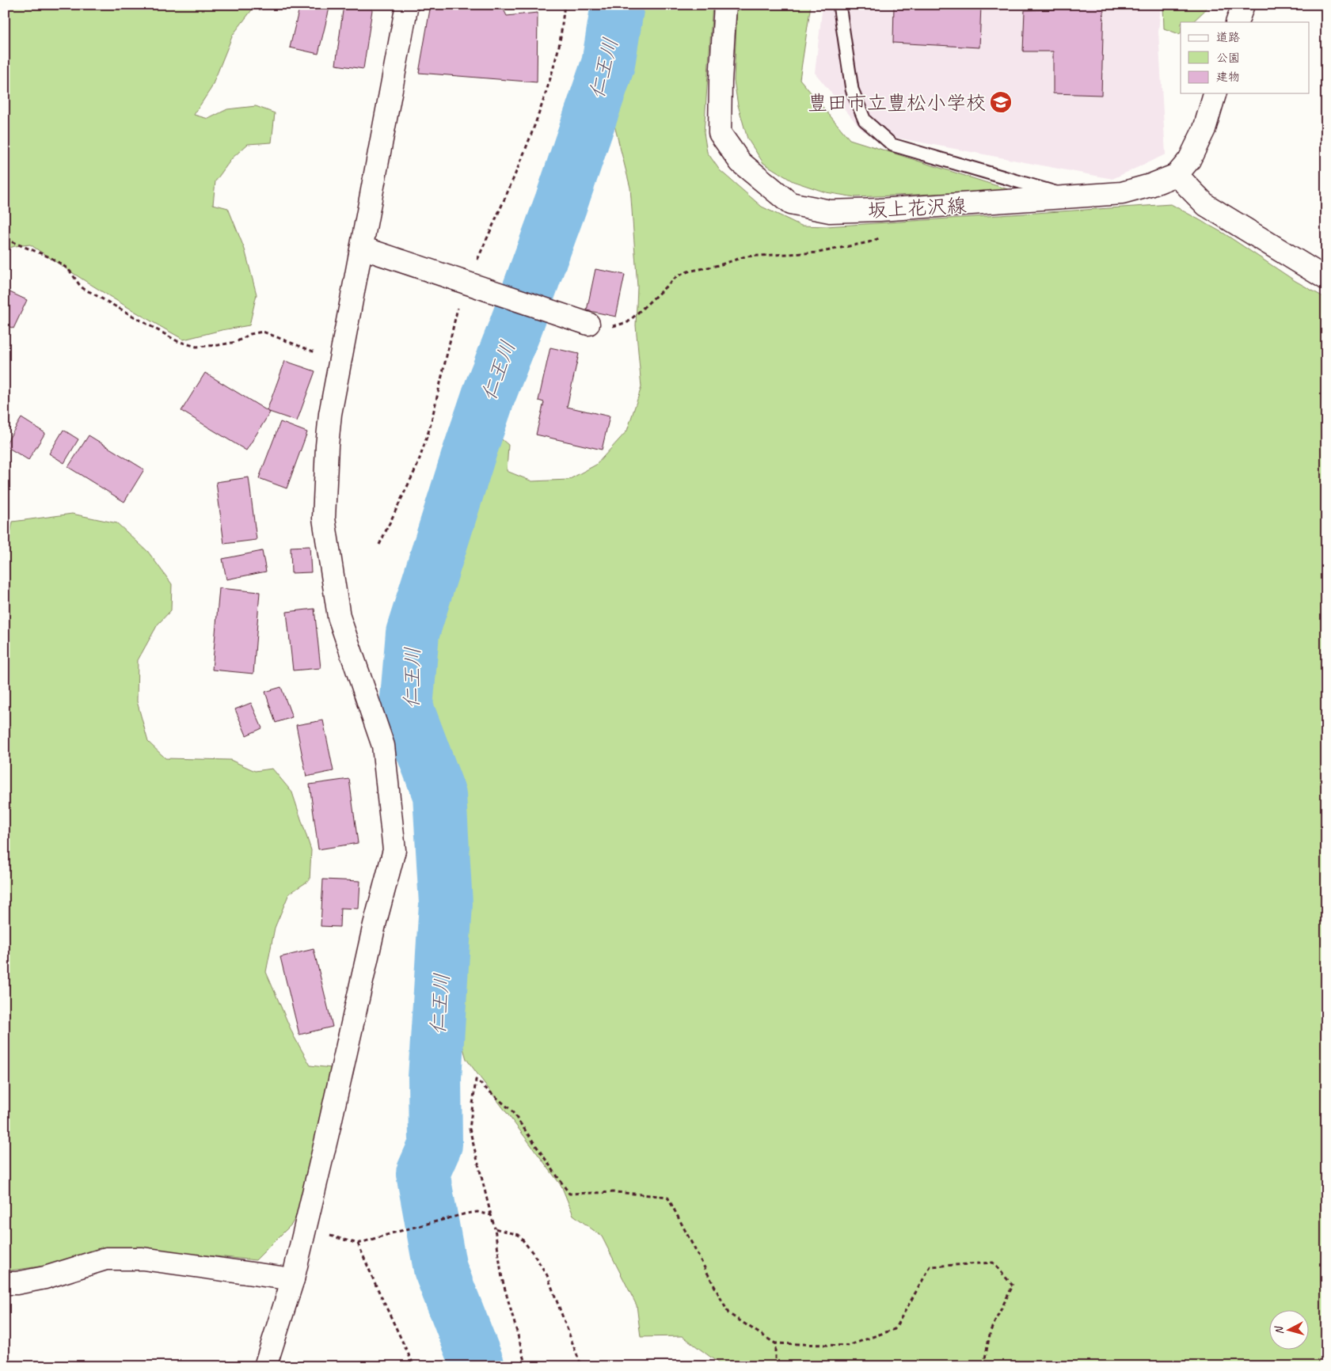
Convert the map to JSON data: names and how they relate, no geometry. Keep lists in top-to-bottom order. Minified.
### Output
{"streets":{"street":["坂上花沢線"]},"water":["仁王川"],"places":{"school or university":["豊田市立豊松小学校"]},"legend":["道路","公園","建物"],"north":"left"}
